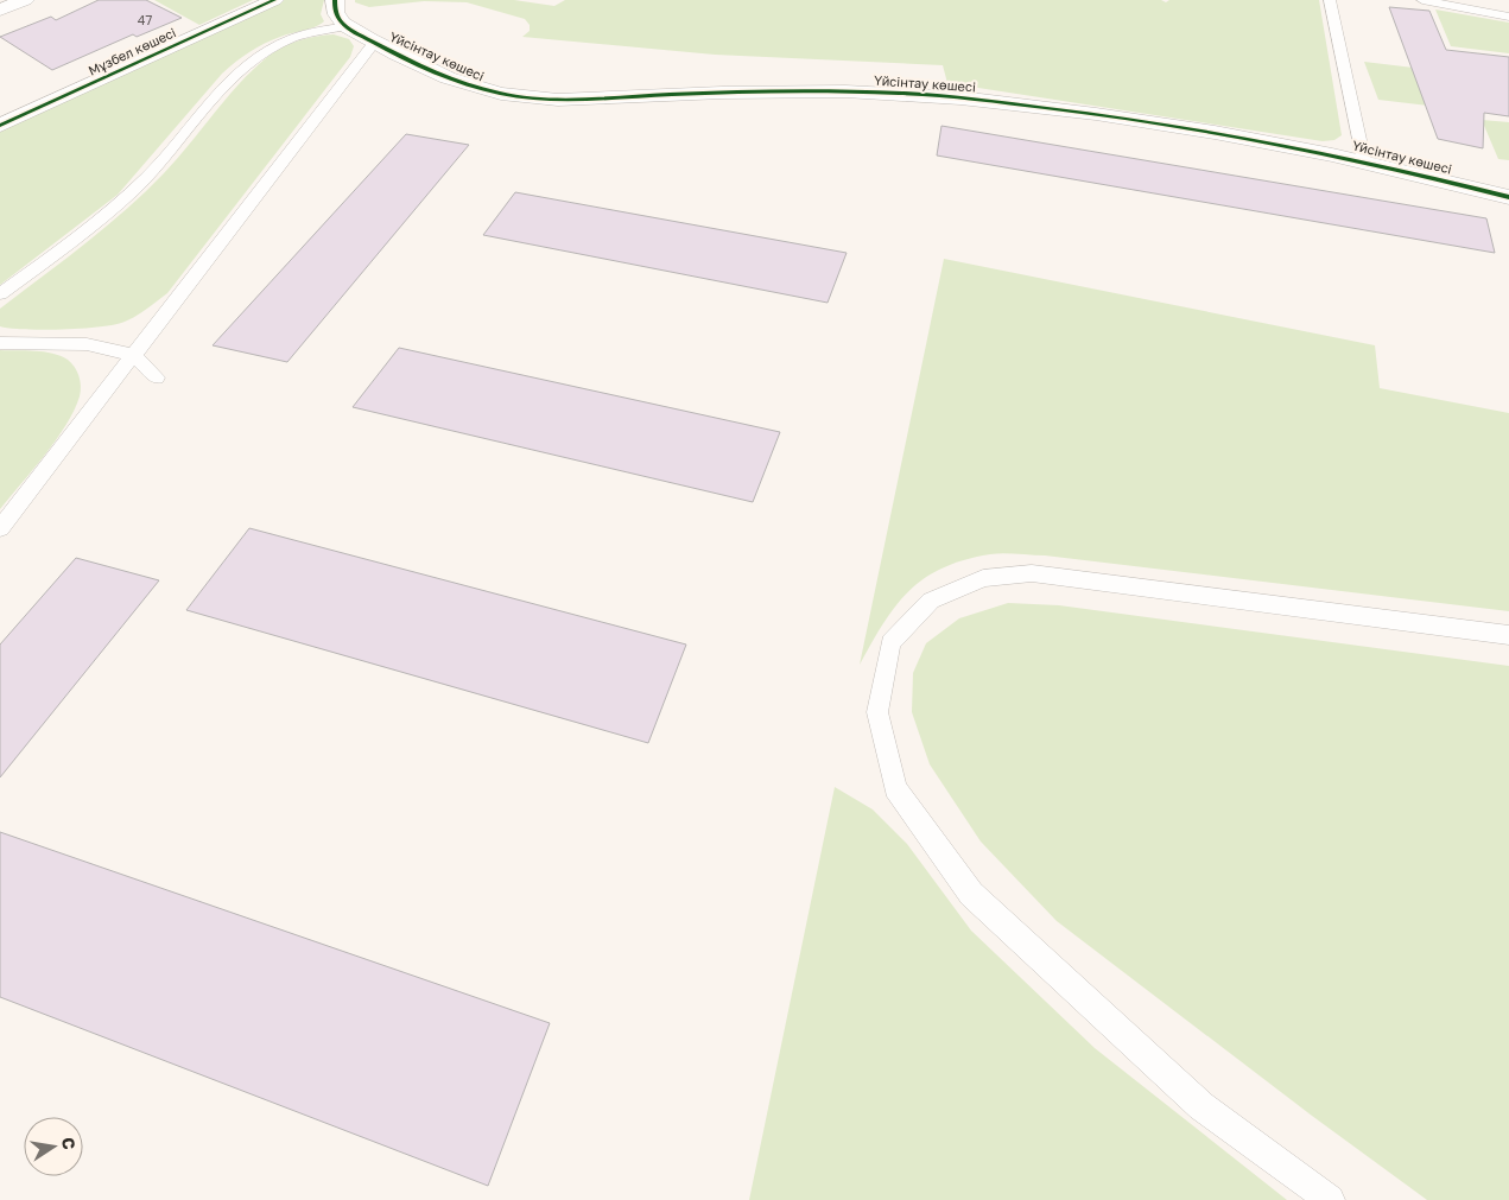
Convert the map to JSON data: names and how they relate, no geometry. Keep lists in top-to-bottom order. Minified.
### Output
{"streets":{"street":["Мұзбел көшесі","Үйсінтау көшесі"]},"house_numbers":["47"],"north":"right"}
